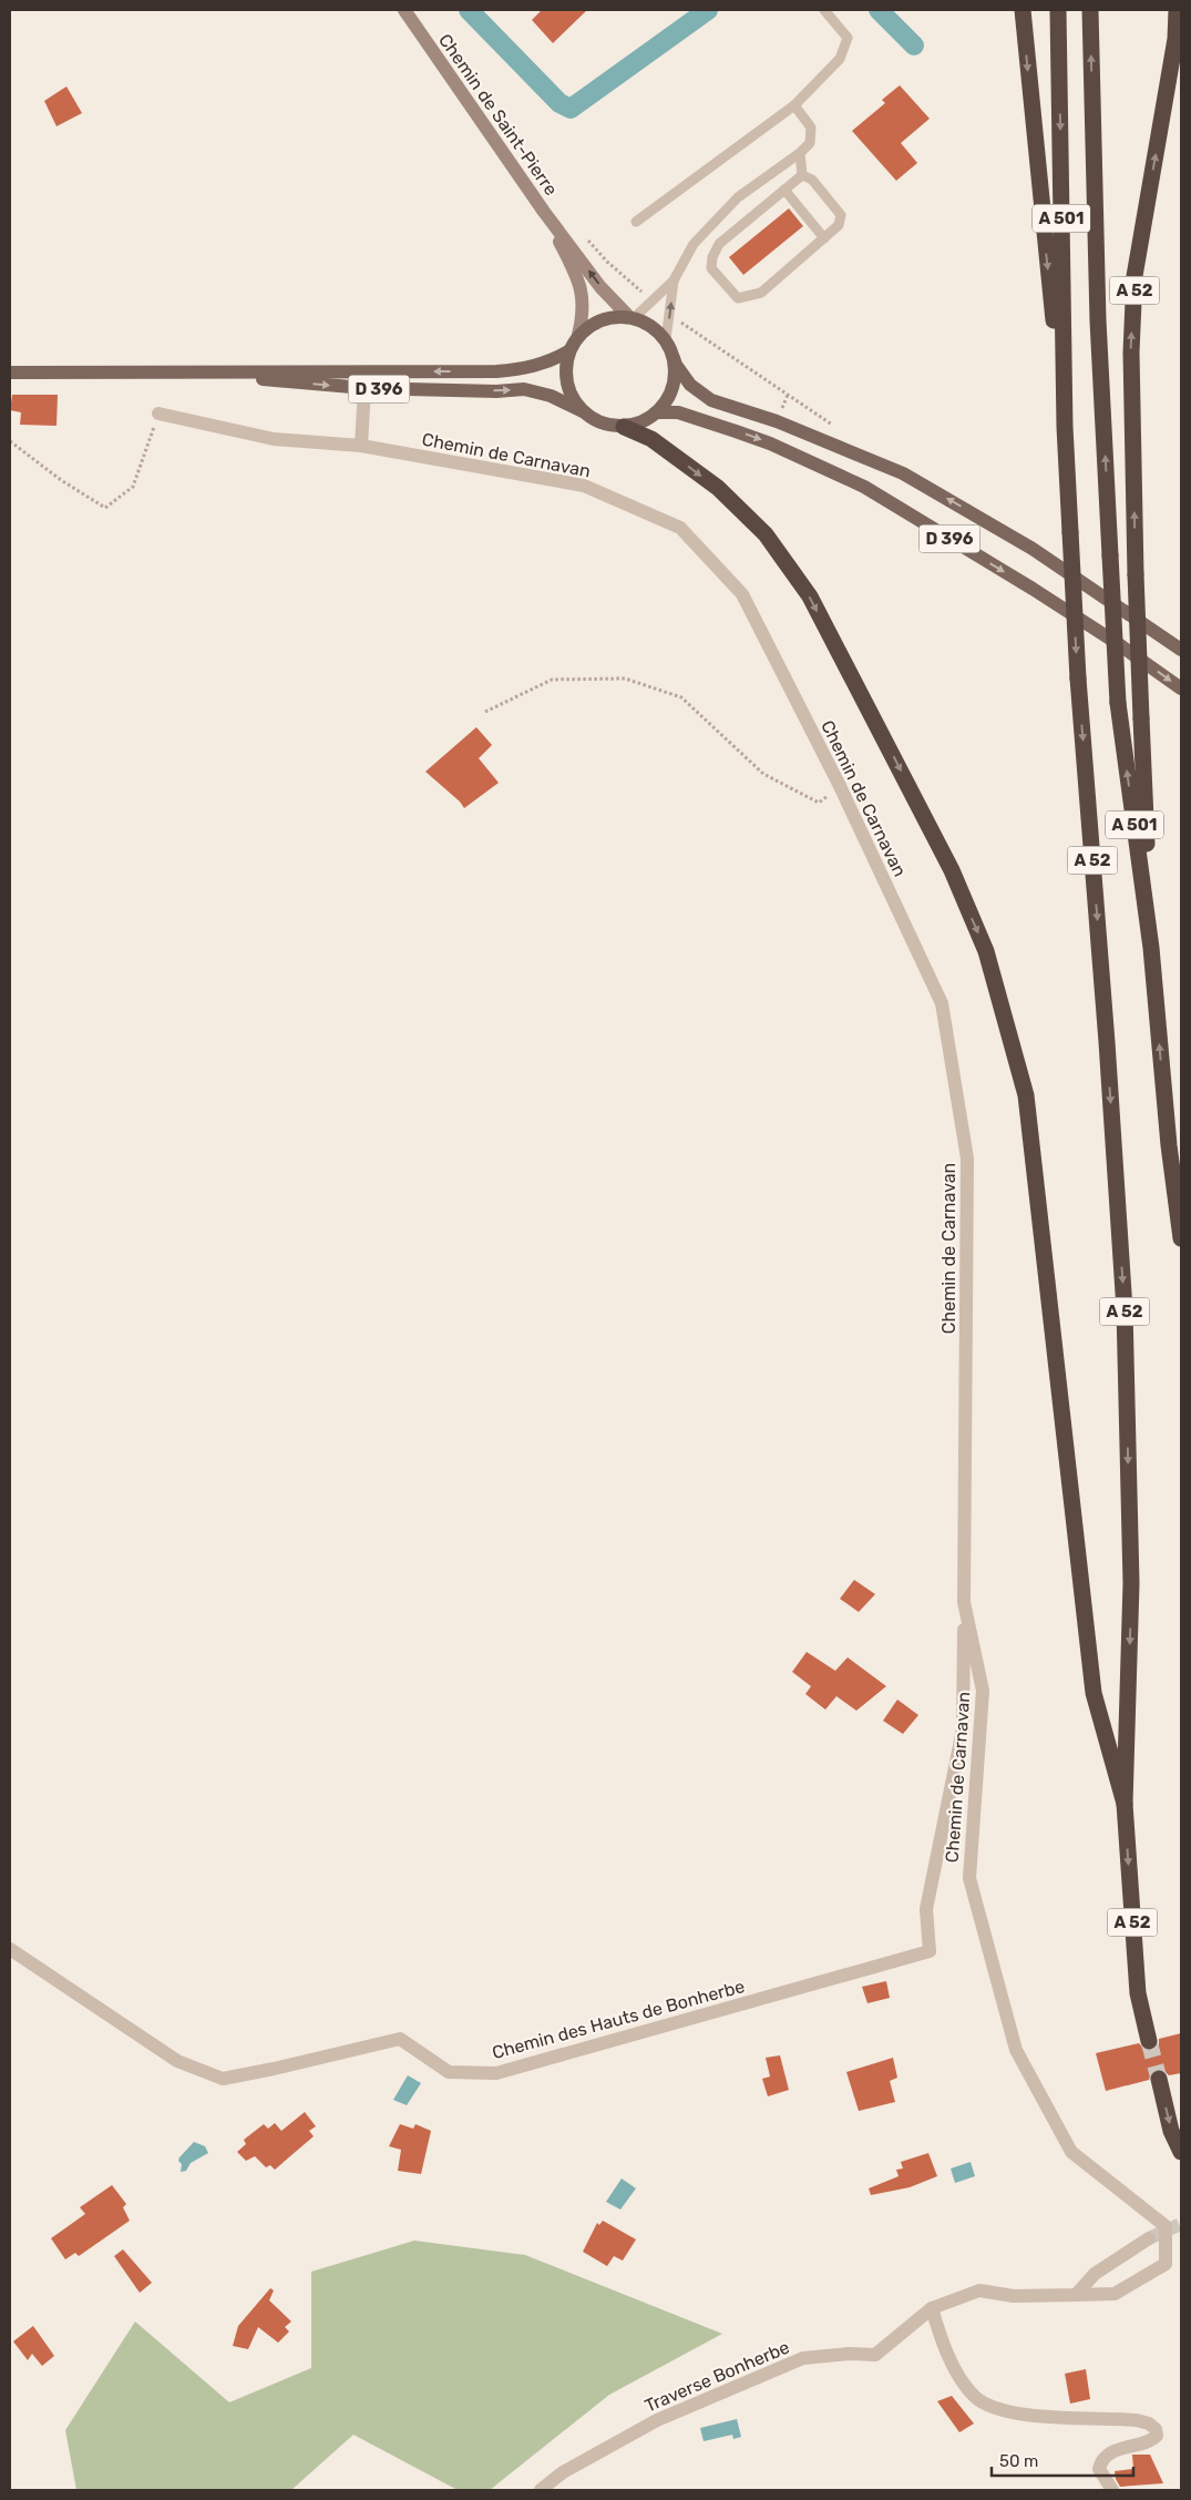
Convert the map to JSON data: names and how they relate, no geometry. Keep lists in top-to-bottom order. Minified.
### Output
{"streets":{"highway":["A 501","A 52"],"main road":["Chemin de Saint-Pierre","D 396"],"street":["Chemin de Carnavan","Chemin des Hauts de Bonherbe","Traverse Bonherbe"]},"crossings":[["Chemin de Saint-Pierre","D 396"],["A 501","A 52"],["Chemin de Carnavan","Chemin des Hauts de Bonherbe"],["Chemin de Carnavan","Traverse Bonherbe"]],"scale_bar":"50 m"}
